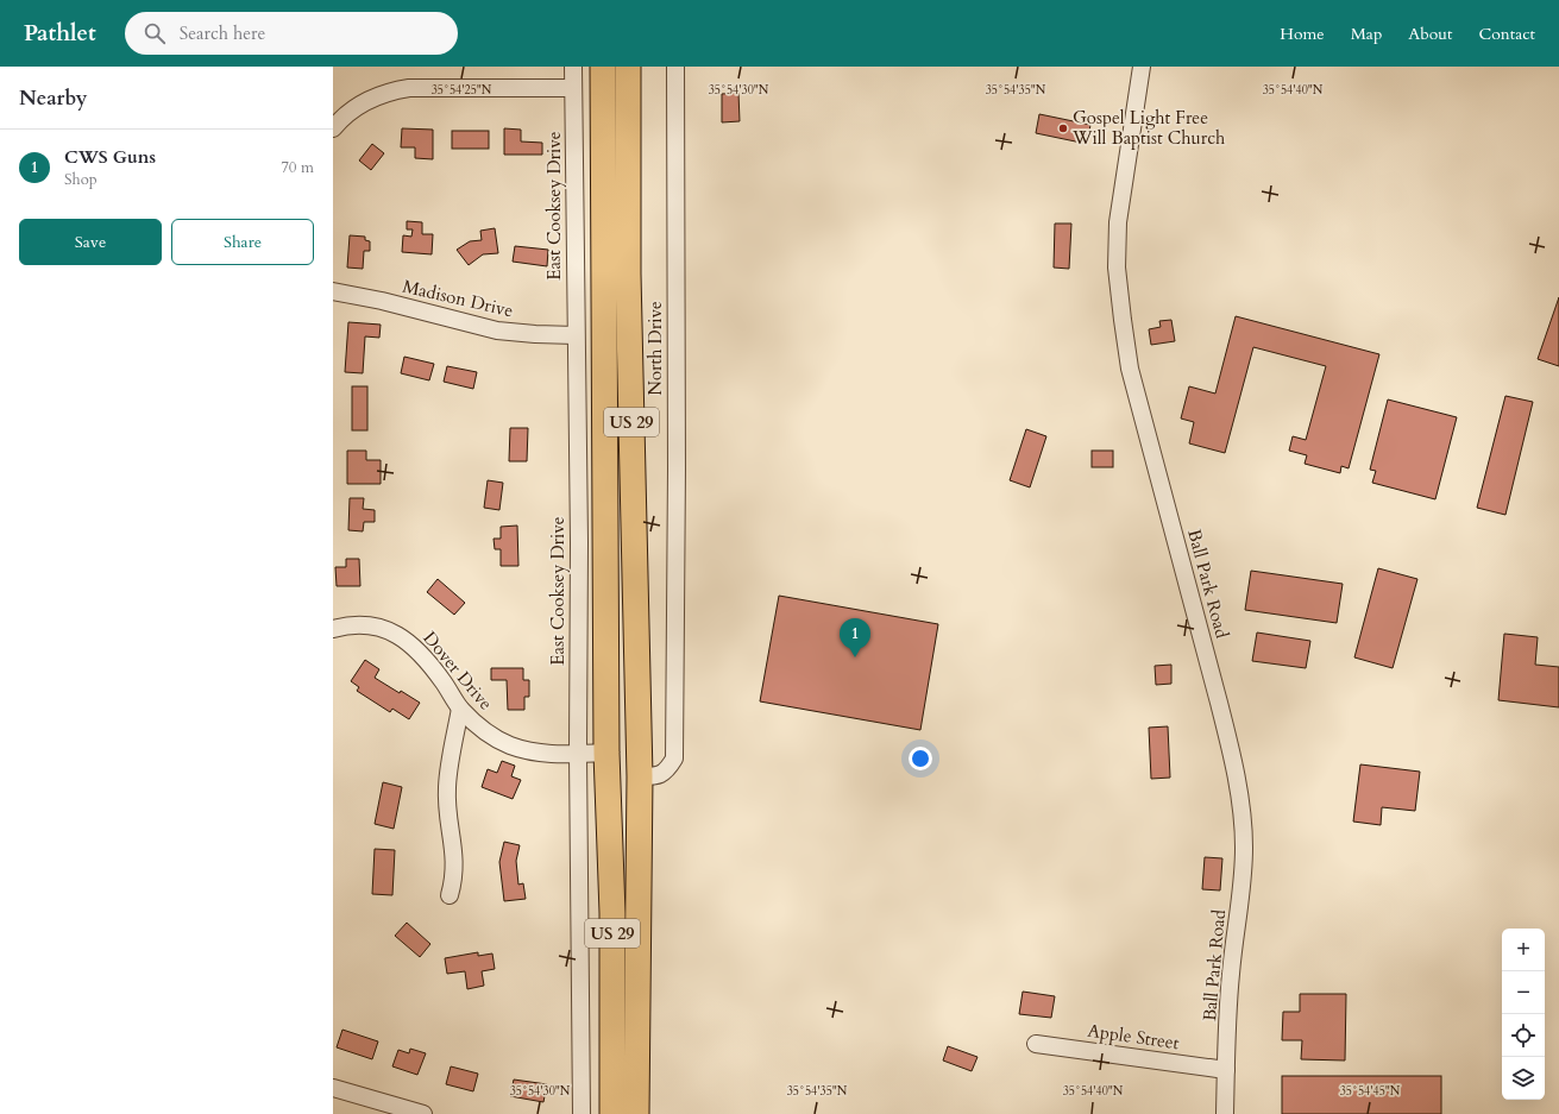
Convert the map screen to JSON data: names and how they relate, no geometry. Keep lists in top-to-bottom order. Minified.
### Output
{"streets":{"highway":["US 29"],"street":["East Cooksey Drive","Madison Drive","North Drive","Ball Park Road","Dover Drive","Apple Street"]},"crossings":[["East Cooksey Drive","Madison Drive"],["East Cooksey Drive","Dover Drive"],["North Drive","US 29"],["US 29","Dover Drive"],["Ball Park Road","Apple Street"]],"places":["Gospel Light Free Will Baptist Church"],"page":{"header":"Pathlet","search":"Search here","nav":["Home","Map","About","Contact"],"heading":"Nearby","list":[{"mark":"1","name":"CWS Guns","note":"Shop","value":"70 m"}],"buttons":["Save","Share"],"pins":"1","map_buttons":["+","−"]},"coordinates":["35°54'25\"N","35°54'30\"N","35°54'35\"N","35°54'40\"N","35°54'45\"N"]}
